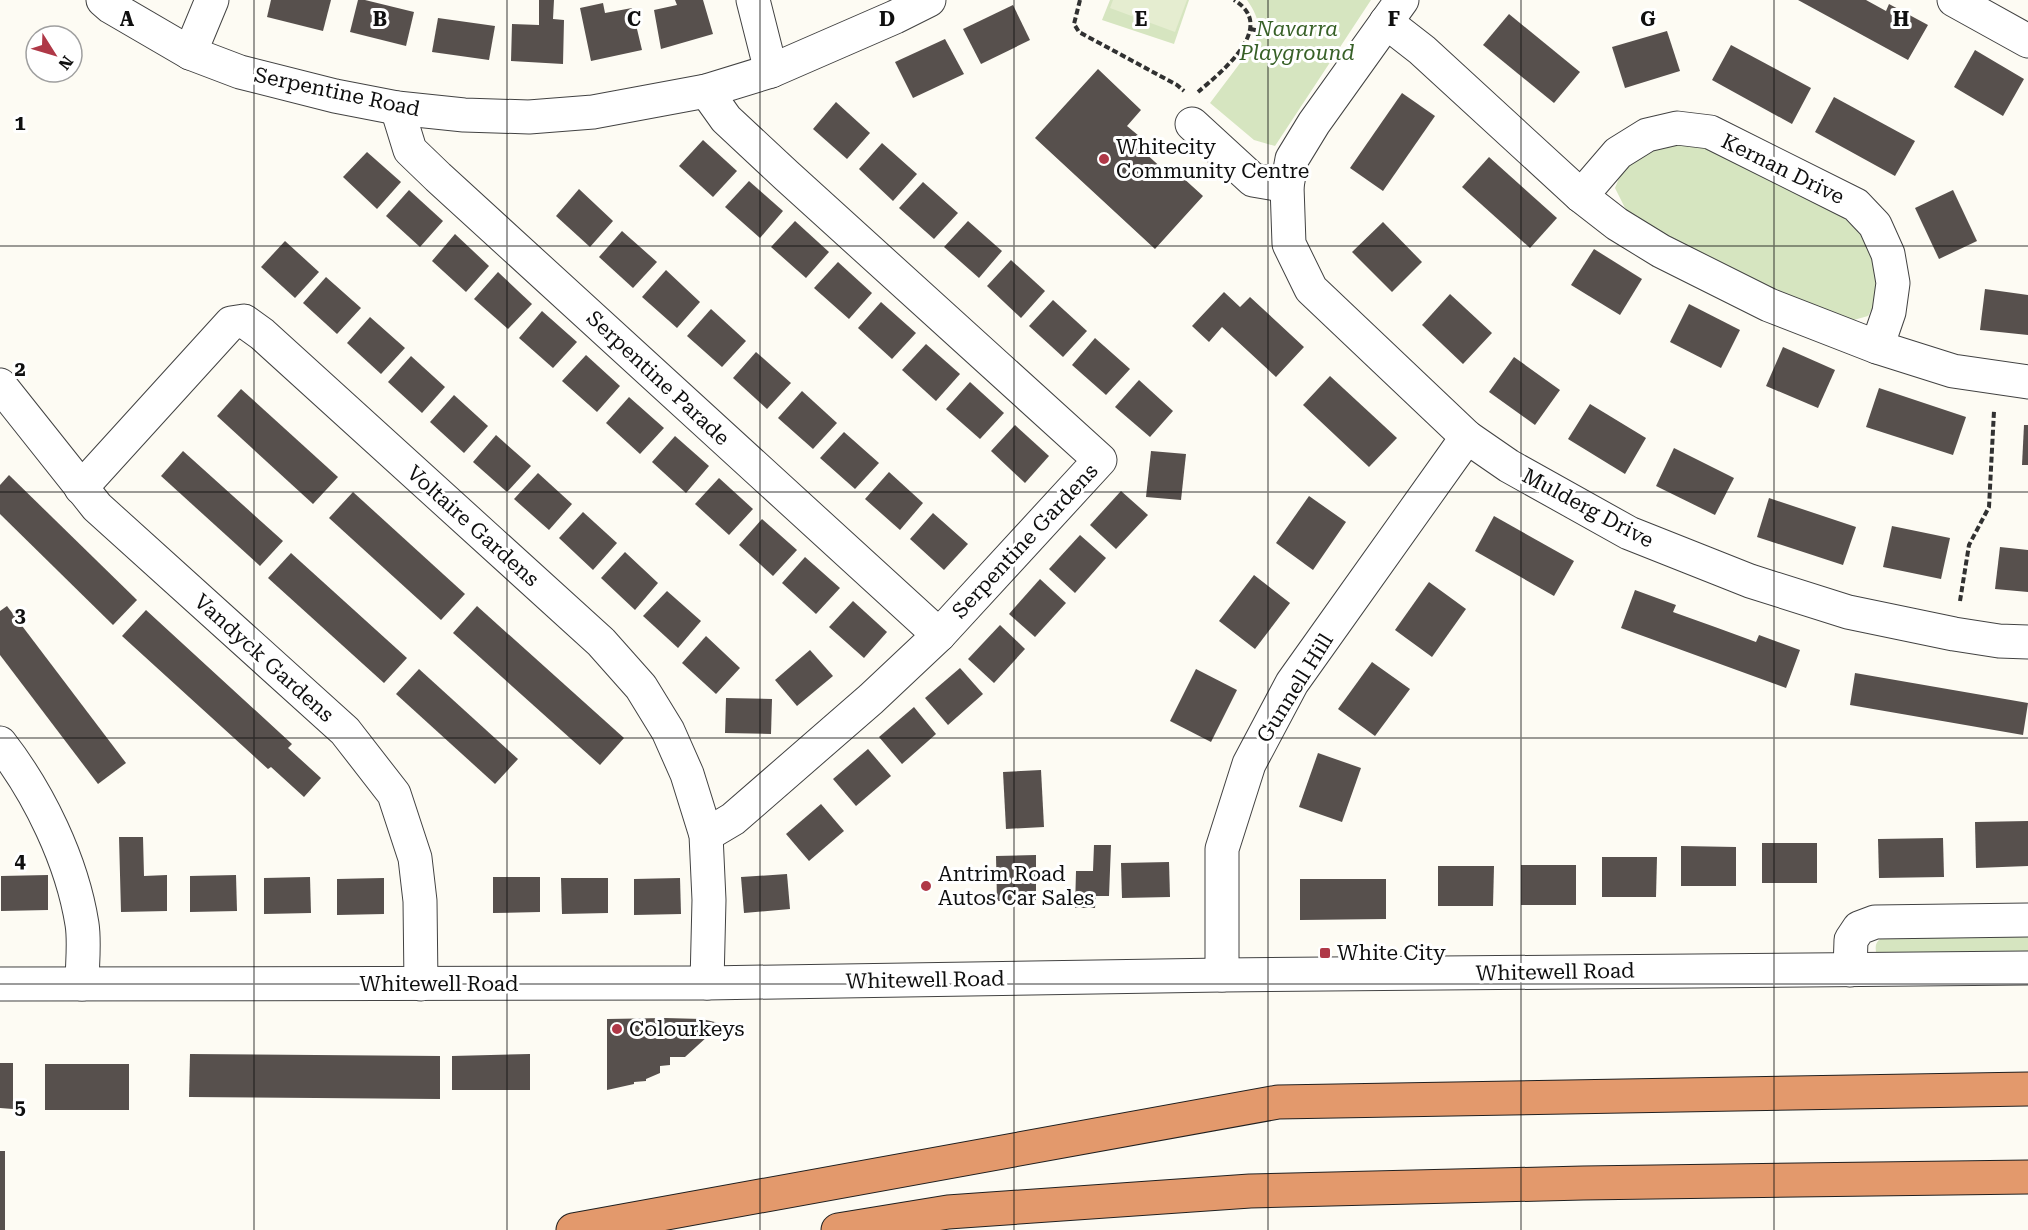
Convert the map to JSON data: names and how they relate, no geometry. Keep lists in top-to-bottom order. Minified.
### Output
{"streets":{"street":["Serpentine Road","Kernan Drive","Serpentine Parade","Mulderg Drive","Voltaire Gardens","Serpentine Gardens","Vandyck Gardens","Gunnell Hill","Whitewell Road"]},"crossings":[["Serpentine Road","Serpentine Parade"],["Serpentine Road","Serpentine Gardens"],["Serpentine Parade","Serpentine Gardens"],["Mulderg Drive","Gunnell Hill"],["Voltaire Gardens","Serpentine Gardens"],["Voltaire Gardens","Vandyck Gardens"],["Voltaire Gardens","Whitewell Road"],["Vandyck Gardens","Whitewell Road"],["Gunnell Hill","Whitewell Road"]],"parks":["Navarra Playground"],"places":{"other":["Whitecity Community Centre","Antrim Road Autos Car Sales","Colourkeys"],"transit":["White City"]},"north":"bottom right","grid":{"columns":["A","B","C","D","E","F","G","H"],"rows":["1","2","3","4","5"]}}
